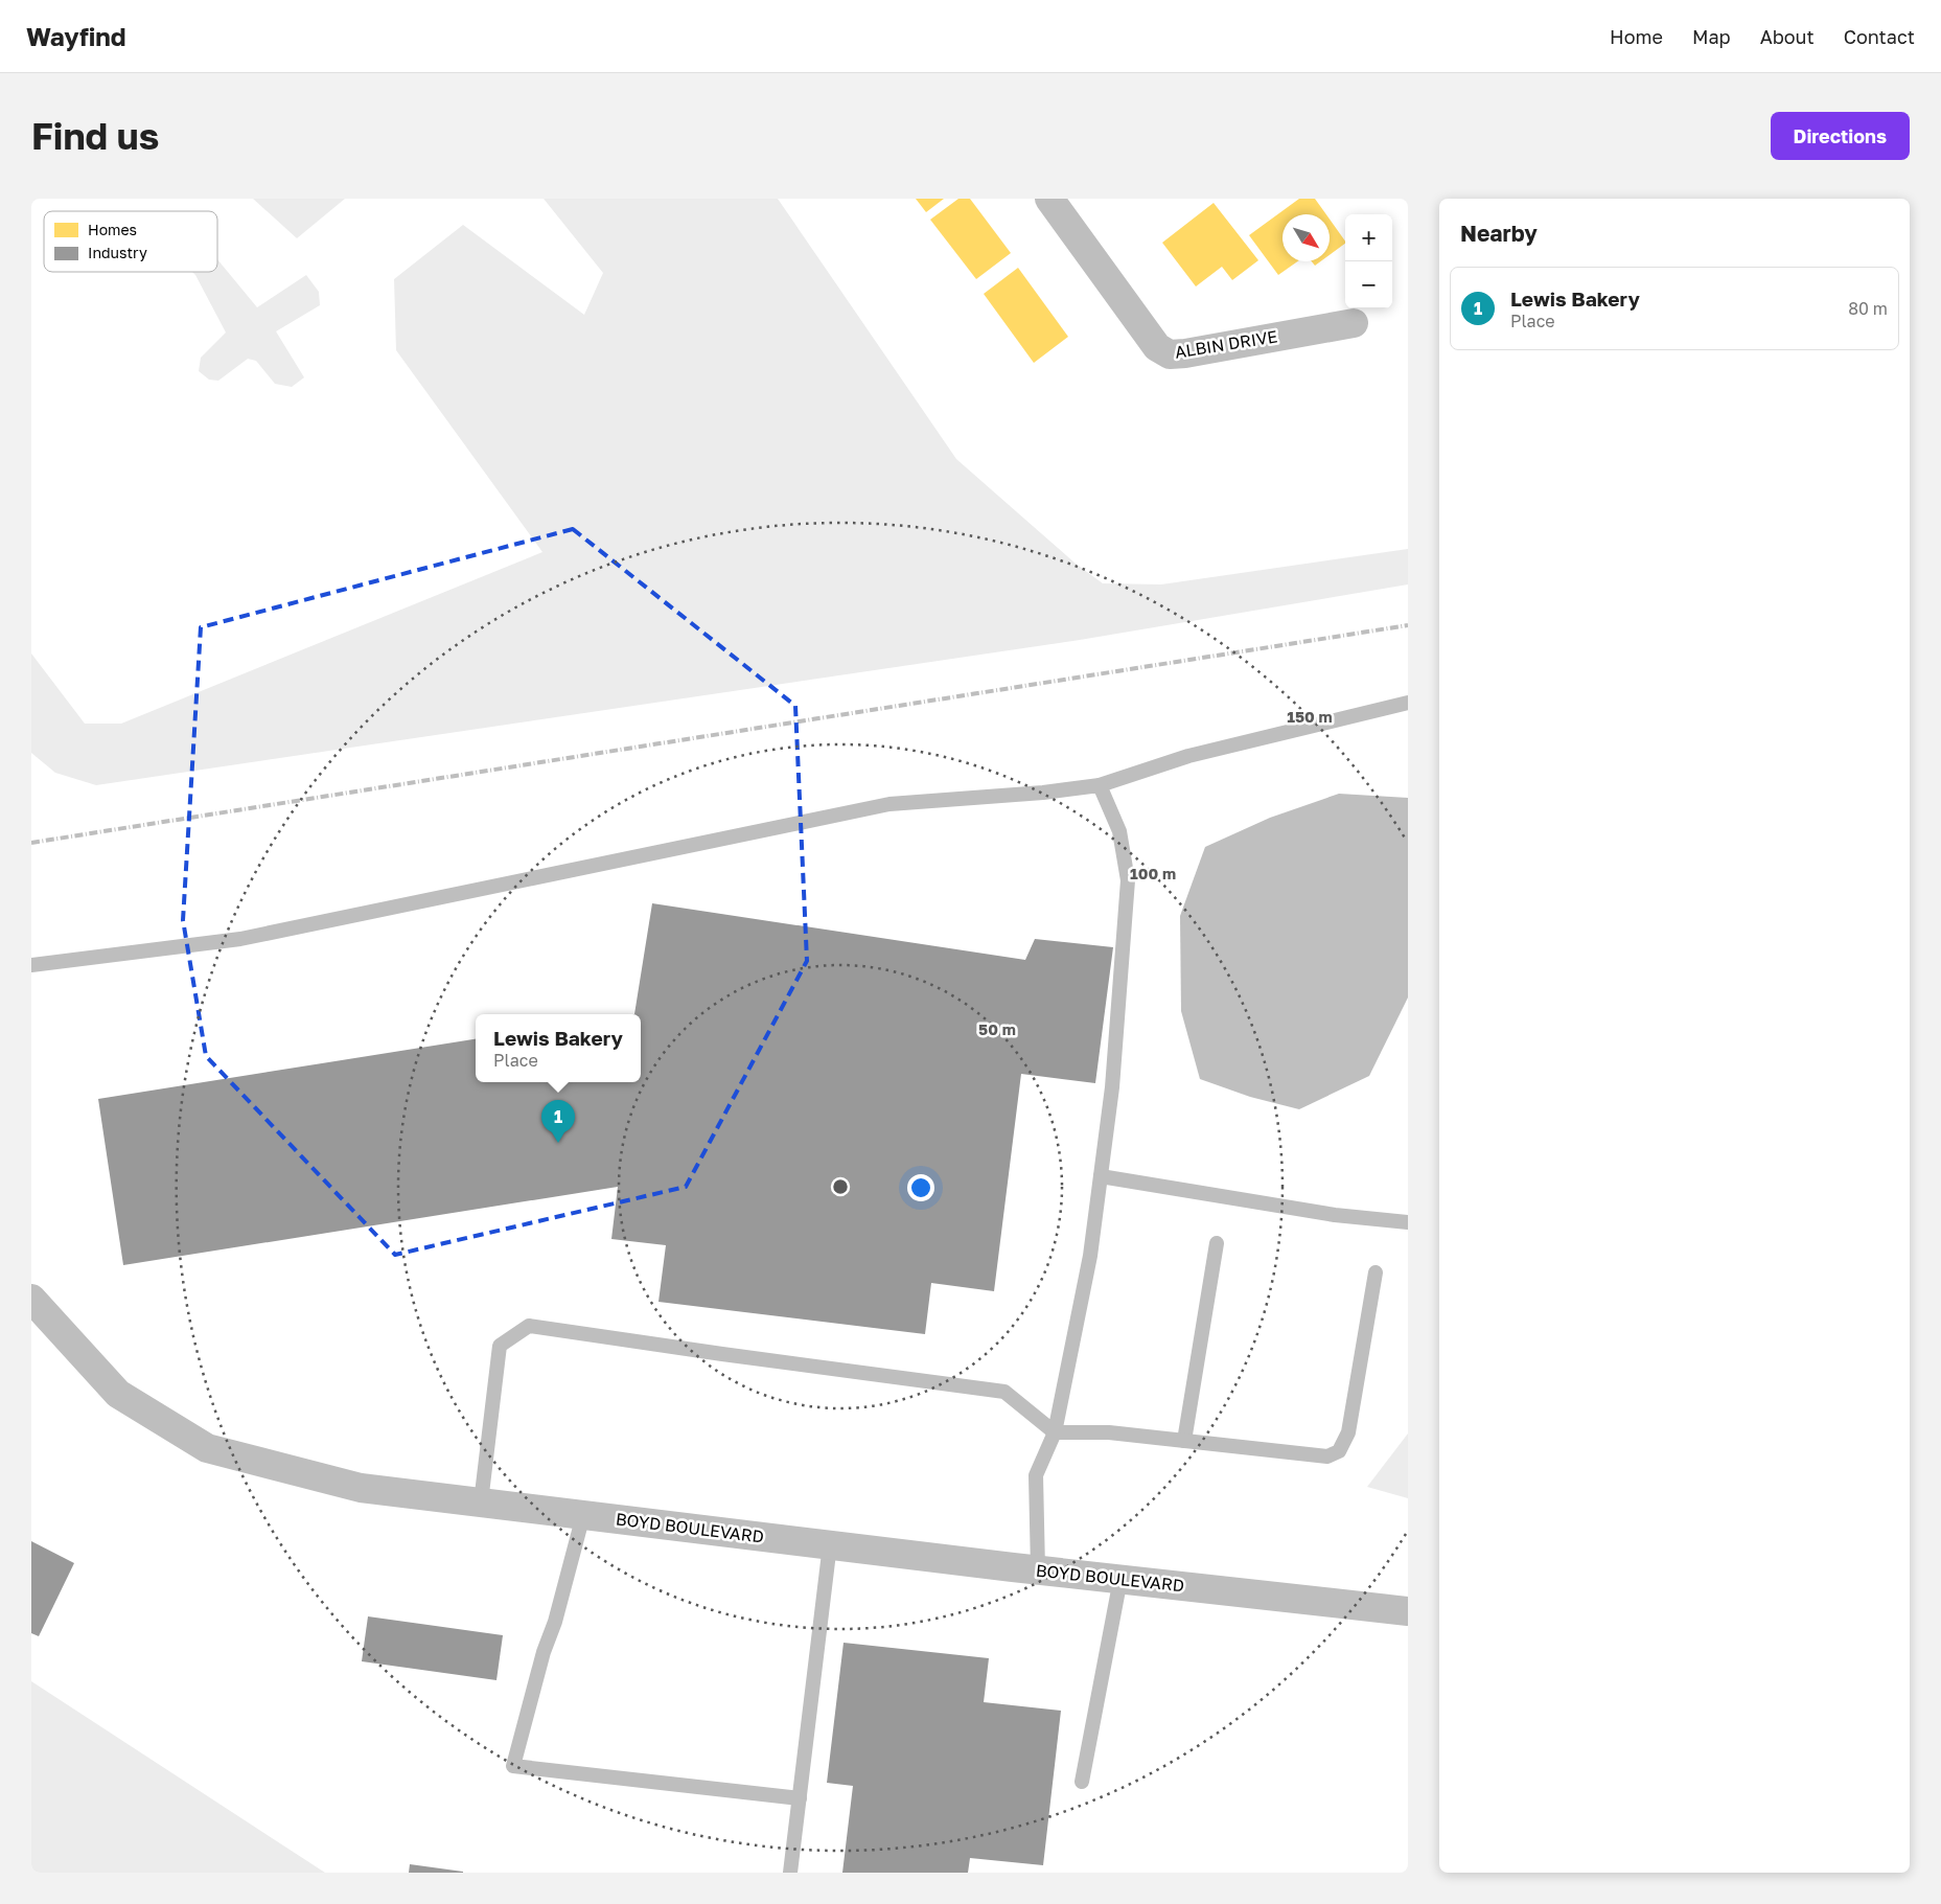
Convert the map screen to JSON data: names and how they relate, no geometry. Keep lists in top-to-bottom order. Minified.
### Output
{"streets":{"street":["ALBIN DRIVE","BOYD BOULEVARD"]},"legend":["Homes","Industry"],"north":"bottom right","page":{"header":"Wayfind","nav":["Home","Map","About","Contact"],"buttons":"Directions","title":"Find us","heading":"Nearby","map_buttons":["+","−"],"list":[{"mark":"1","name":"Lewis Bakery","note":"Place","value":"80 m"}],"popup":["Lewis Bakery","Place"],"pins":"1"},"rings":["150 m","100 m","50 m"]}
